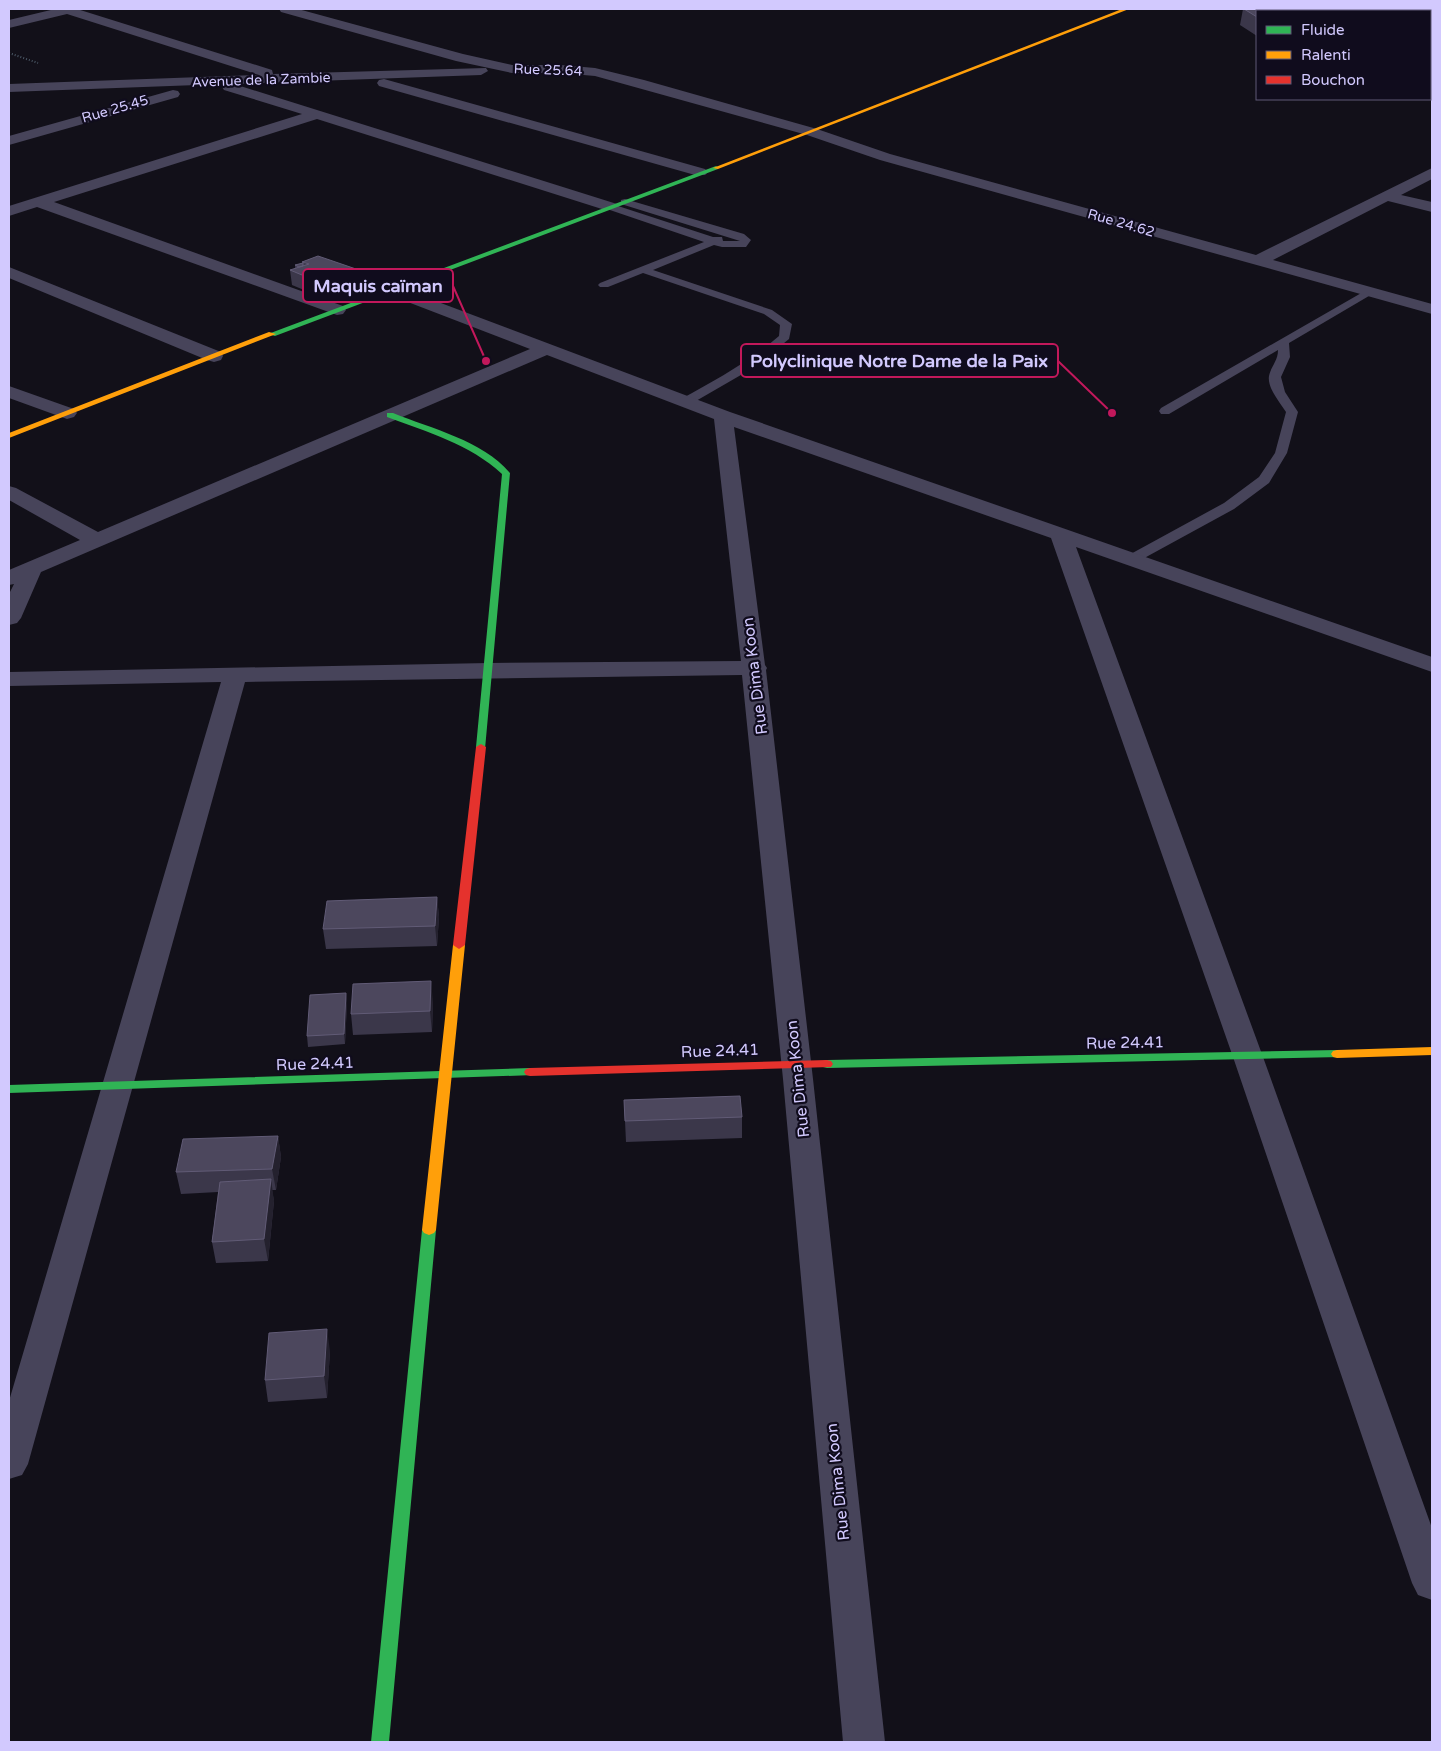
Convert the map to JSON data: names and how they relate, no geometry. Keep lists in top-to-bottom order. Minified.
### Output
{"streets":{"street":["Rue 25.64","Avenue de la Zambie","Rue 25.45","Rue 24.62","Rue Dima Koon","Rue 24.41"]},"crossings":[["Rue 25.64","Avenue de la Zambie"],["Rue 25.64","Rue 24.62"],["Rue Dima Koon","Rue 24.41"]],"places":["Maquis caïman","Polyclinique Notre Dame de la Paix"],"legend":["Fluide","Ralenti","Bouchon"]}
